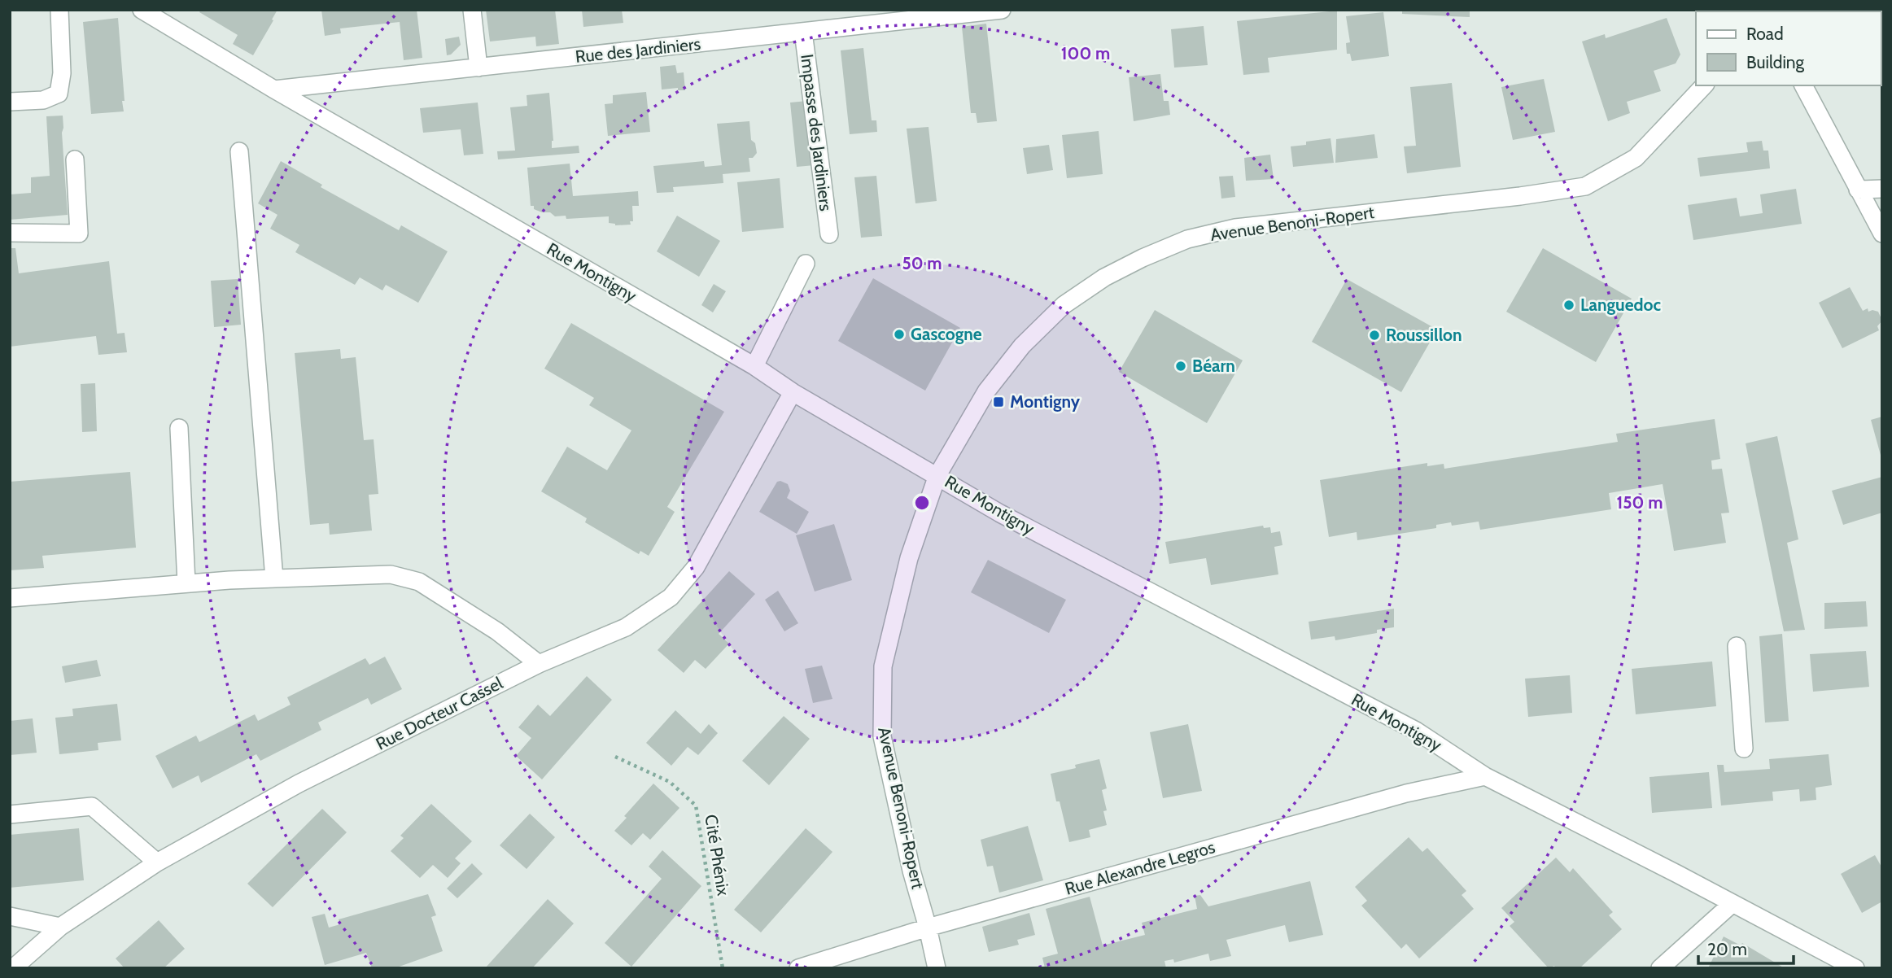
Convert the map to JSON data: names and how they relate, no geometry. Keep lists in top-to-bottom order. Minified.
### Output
{"streets":{"street":["Rue des Jardiniers","Impasse des Jardiniers","Avenue Benoni-Ropert","Rue Montigny","Rue Docteur Cassel","Rue Alexandre Legros"],"path":["Cité Phénix"]},"crossings":[["Rue des Jardiniers","Impasse des Jardiniers"],["Rue des Jardiniers","Rue Montigny"],["Avenue Benoni-Ropert","Rue Montigny"],["Avenue Benoni-Ropert","Rue Alexandre Legros"],["Rue Montigny","Rue Docteur Cassel"],["Rue Montigny","Rue Alexandre Legros"]],"places":{"other":["Languedoc","Gascogne","Roussillon","Béarn"],"transit":["Montigny"]},"legend":["Road","Building"],"scale_bar":"20 m","rings":["100 m","50 m","150 m"]}
